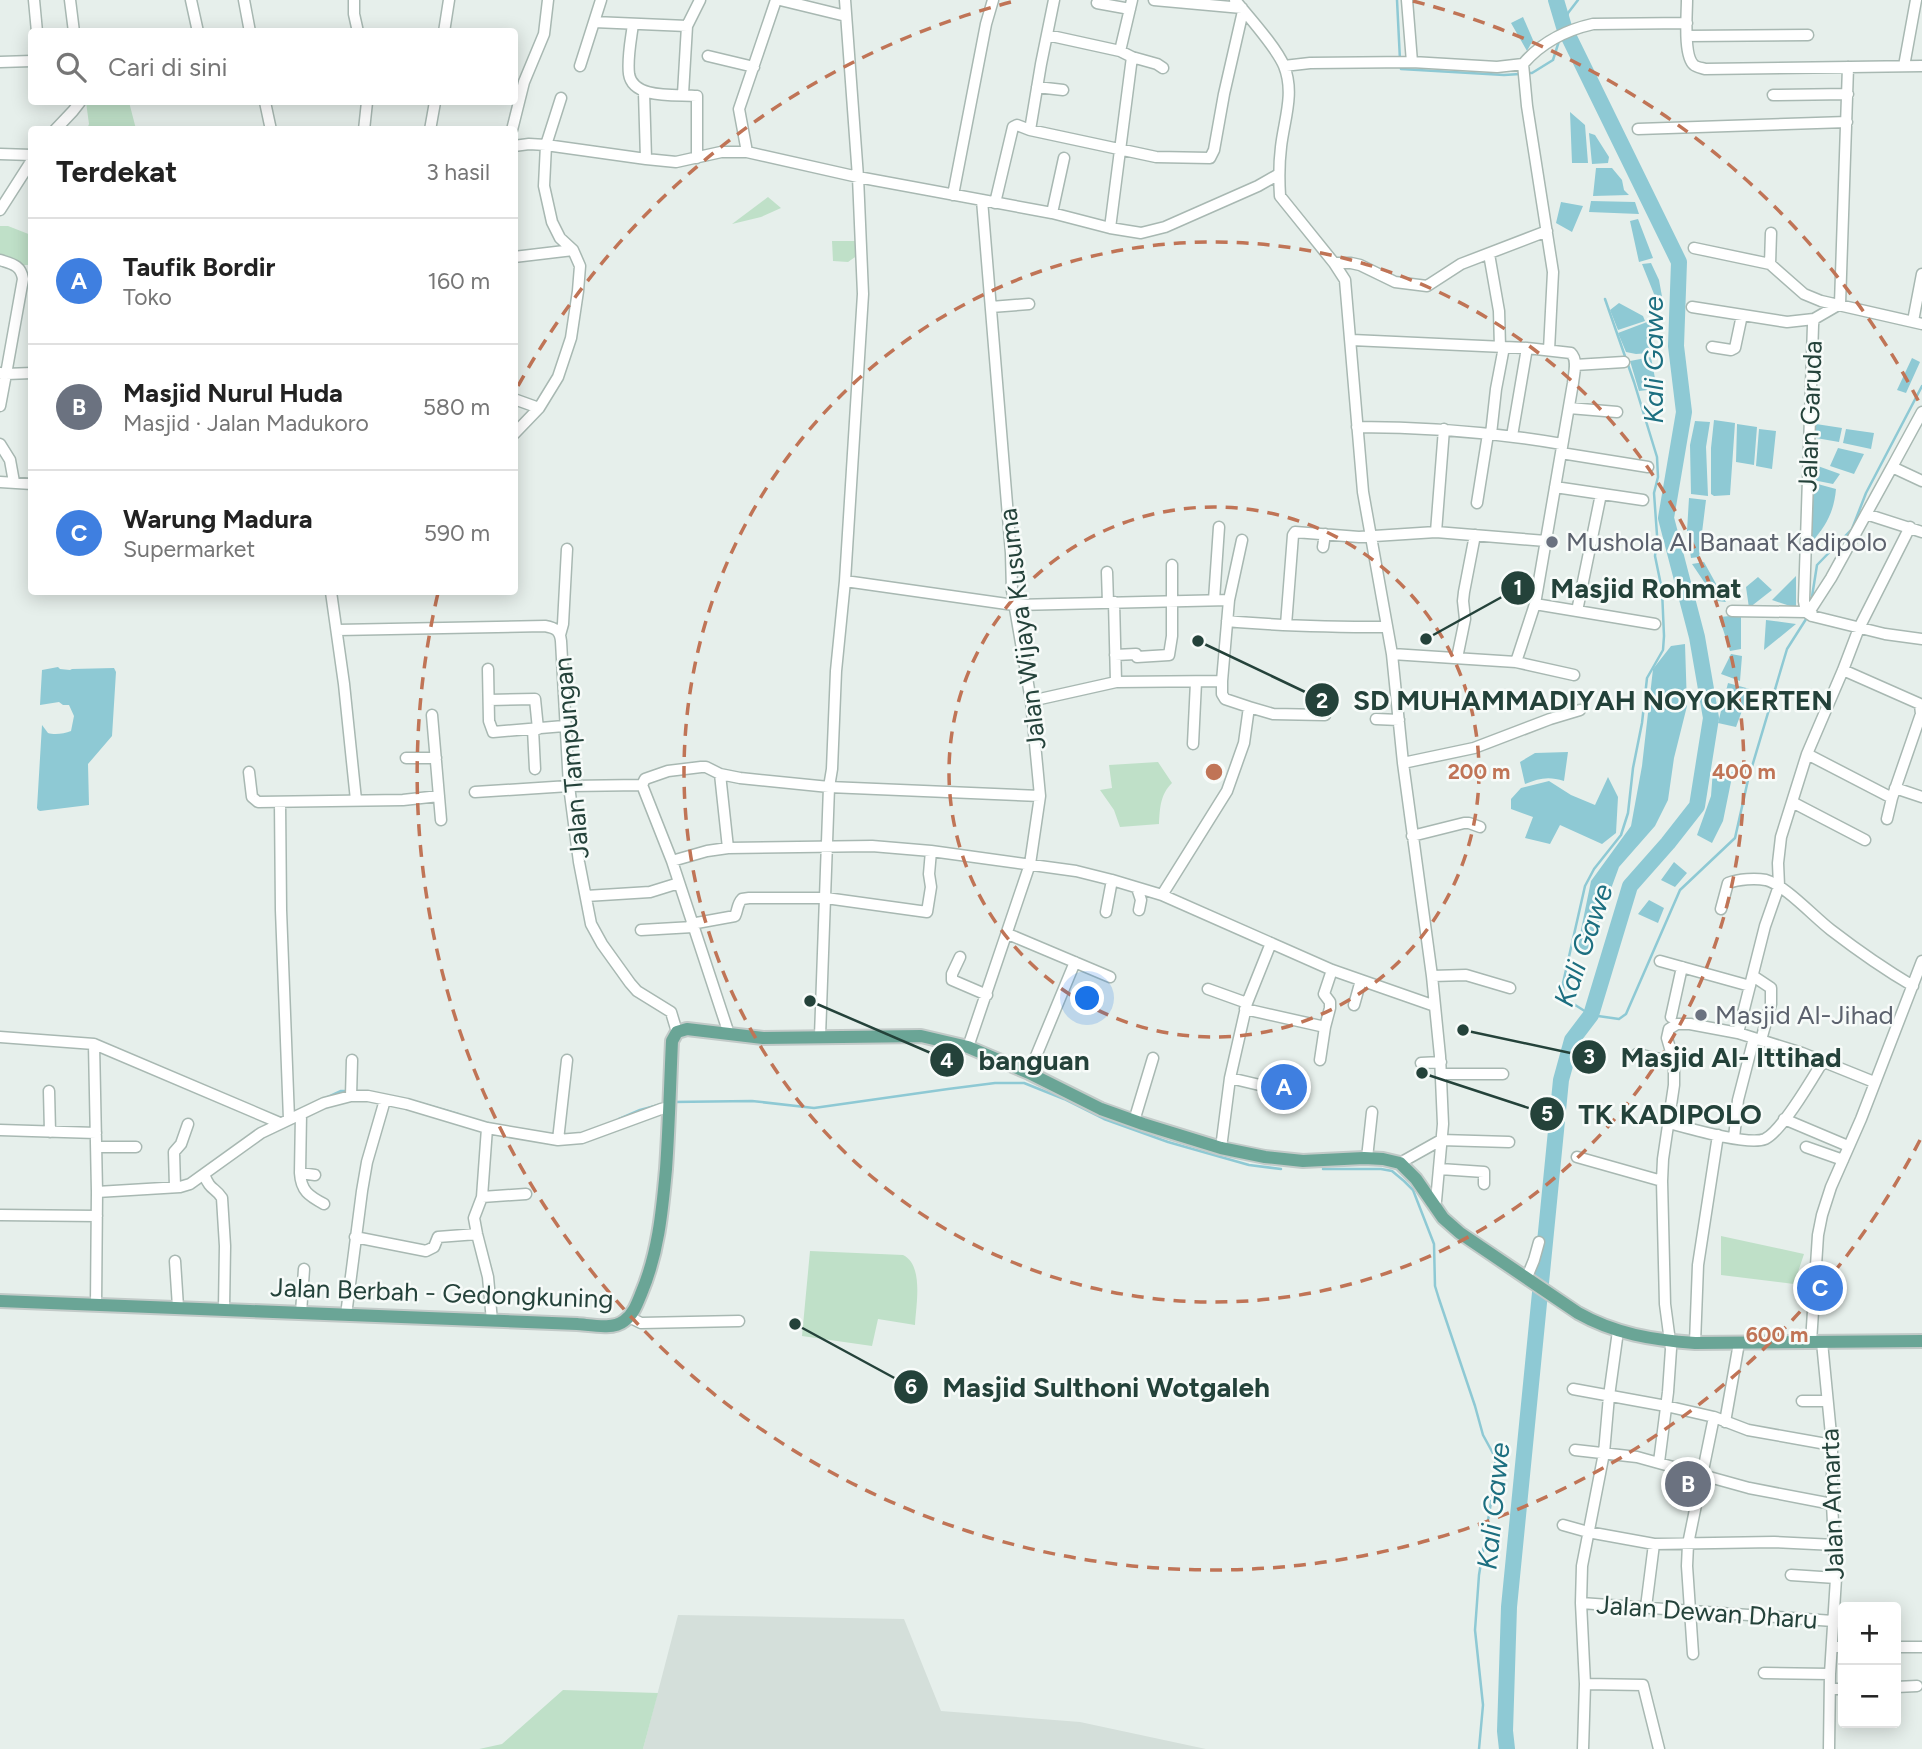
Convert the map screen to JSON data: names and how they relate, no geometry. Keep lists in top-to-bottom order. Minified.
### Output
{"streets":{"main road":["Jalan Berbah - Gedongkuning"],"street":["Jalan Garuda","Jalan Wijaya Kusuma","Jalan Tampungan","Jalan Amarta","Jalan Dewan Dharu"]},"crossings":[["Jalan Tampungan","Jalan Berbah - Gedongkuning"],["Jalan Amarta","Jalan Dewan Dharu"]],"water":["Kali Gawe"],"places":["Mushola Al Banaat Kadipolo","Masjid Rohmat","SD MUHAMMADIYAH NOYOKERTEN","banguan","Masjid Al-Jihad","Masjid Al- Ittihad","TK KADIPOLO","Masjid Sulthoni Wotgaleh"],"page":{"search":"Cari di sini","heading":["Terdekat","3 hasil"],"list":[{"mark":"A","name":"Taufik Bordir","note":"Toko","value":"160 m"},{"mark":"B","name":"Masjid Nurul Huda","note":"Masjid · Jalan Madukoro","value":"580 m"},{"mark":"C","name":"Warung Madura","note":"Supermarket","value":"590 m"}],"pins":["A","C","B"],"map_buttons":["+","−"]},"rings":["200 m","400 m","600 m"]}
